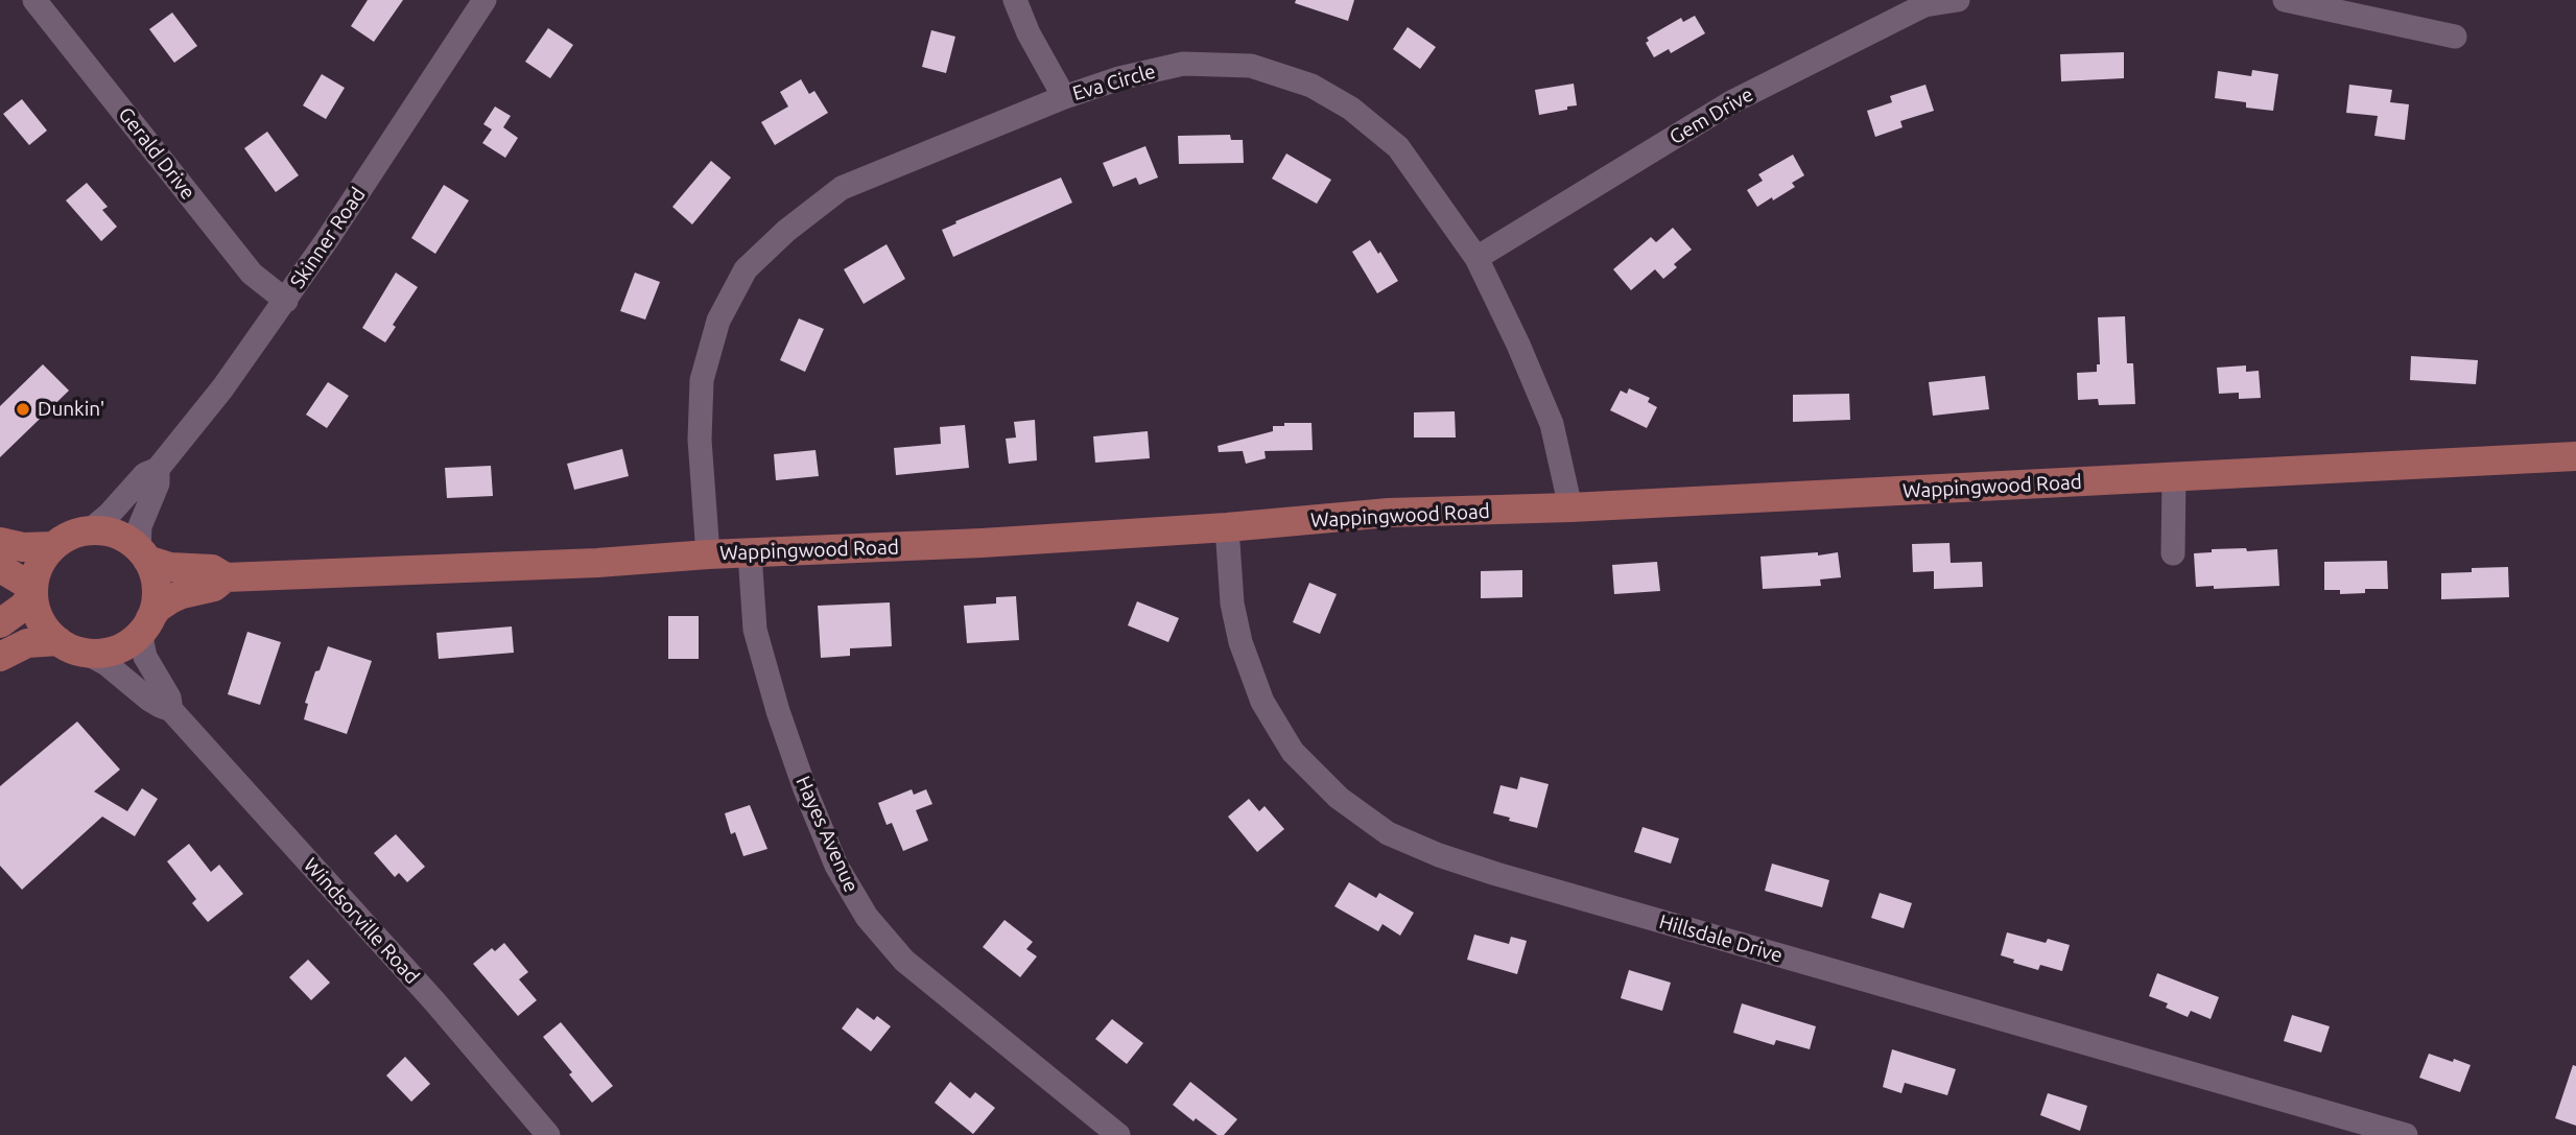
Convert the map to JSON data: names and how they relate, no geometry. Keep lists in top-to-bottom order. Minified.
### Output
{"streets":{"main road":["Wappingwood Road"],"street":["Eva Circle","Gem Drive","Gerald Drive","Skinner Road","Hayes Avenue","Windsorville Road","Hillsdale Drive"]},"crossings":[["Eva Circle","Gem Drive"],["Eva Circle","Wappingwood Road"],["Gerald Drive","Skinner Road"],["Skinner Road","Wappingwood Road"],["Skinner Road","Windsorville Road"],["Wappingwood Road","Hayes Avenue"],["Wappingwood Road","Windsorville Road"],["Wappingwood Road","Hillsdale Drive"]],"places":["Dunkin'"]}
